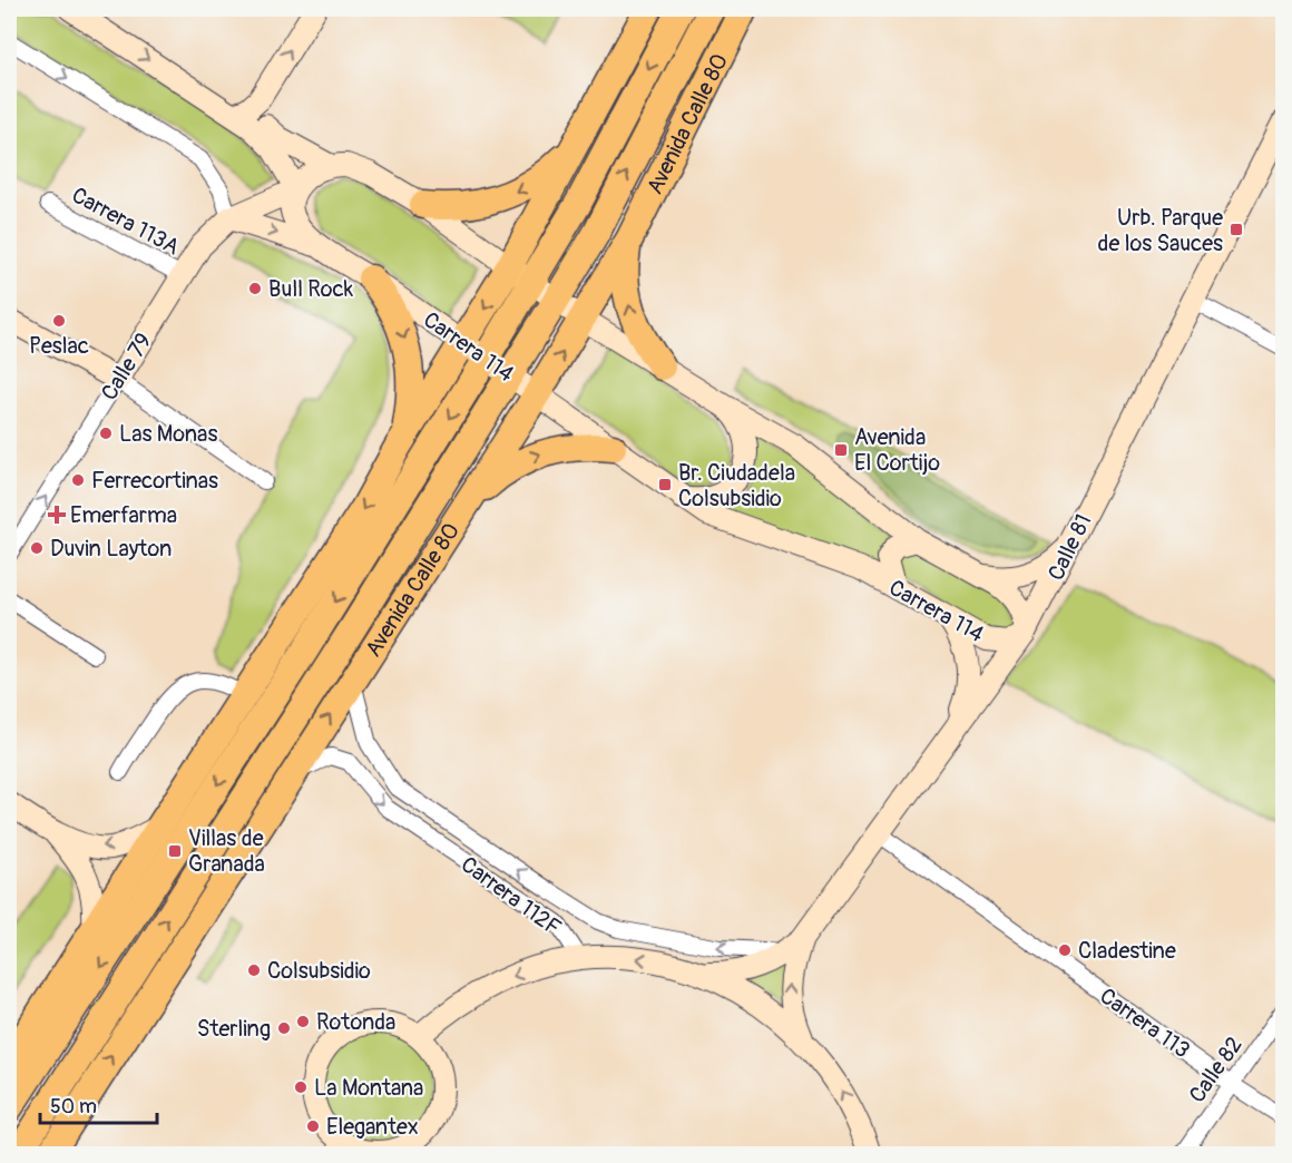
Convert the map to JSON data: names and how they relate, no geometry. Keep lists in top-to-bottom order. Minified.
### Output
{"streets":{"highway":["Avenida Calle 80"],"street":["Carrera 113A","Carrera 114","Calle 79","Calle 81","Carrera 112F","Carrera 113","Calle 82"]},"crossings":[["Avenida Calle 80","Carrera 114"],["Avenida Calle 80","Carrera 112F"],["Carrera 113A","Calle 79"],["Carrera 114","Calle 79"],["Carrera 114","Calle 81"],["Calle 81","Carrera 112F"],["Calle 81","Carrera 113"],["Carrera 113","Calle 82"]],"one_way":["Calle 79"],"places":{"transit":["Urb. Parque de los Sauces","Avenida El Cortijo","Br. Ciudadela Colsubsidio","Villas de Granada"],"other":["Bull Rock","Peslac","Las Monas","Ferrecortinas","Duvin Layton","Cladestine","Colsubsidio","Rotonda","Sterling","La Montana","Elegantex"],"health":["Emerfarma"]},"scale_bar":"50 m"}
